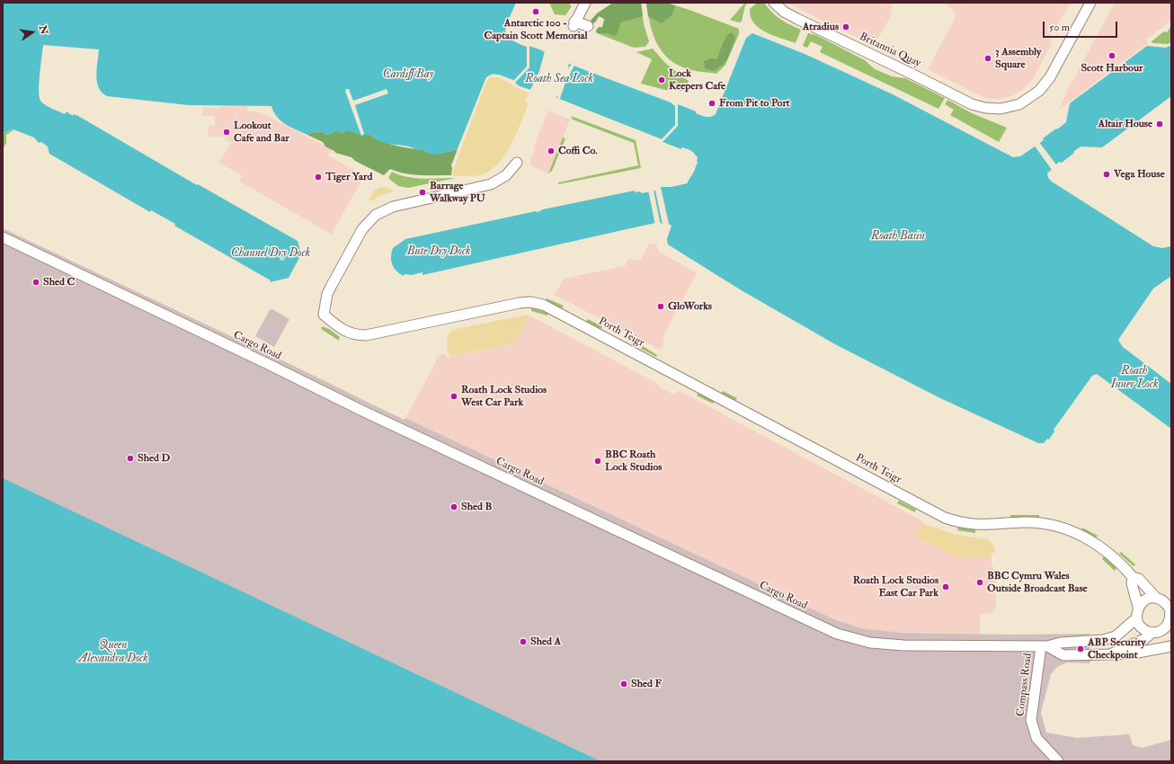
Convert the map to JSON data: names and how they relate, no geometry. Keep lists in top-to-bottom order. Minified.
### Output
{"streets":{"street":["Britannia Quay","Porth Teigr","Cargo Road","Compass Road"]},"crossings":[["Porth Teigr","Cargo Road"],["Cargo Road","Compass Road"]],"water":["Cardiff Bay","Roath Sea Lock","Roath Basin","Bute Dry Dock","Channel Dry Dock","Roath Inner Lock","Queen Alexandra Dock"],"places":["Antarctic 100 - Captain Scott Memorial","Atradius","Scott Harbour","3 Assembly Square","Lock Keepers Cafe","From Pit to Port","Altair House","Lookout Cafe and Bar","Coffi Co.","Vega House","Tiger Yard","Barrage Walkway PU","Shed C","GloWorks","Roath Lock Studios West Car Park","Shed D","BBC Roath Lock Studios","Shed B","BBC Cymru Wales Outside Broadcast Base","Roath Lock Studios East Car Park","Shed A","ABP Security Checkpoint","Shed F"],"scale_bar":"50 m","north":"right"}
